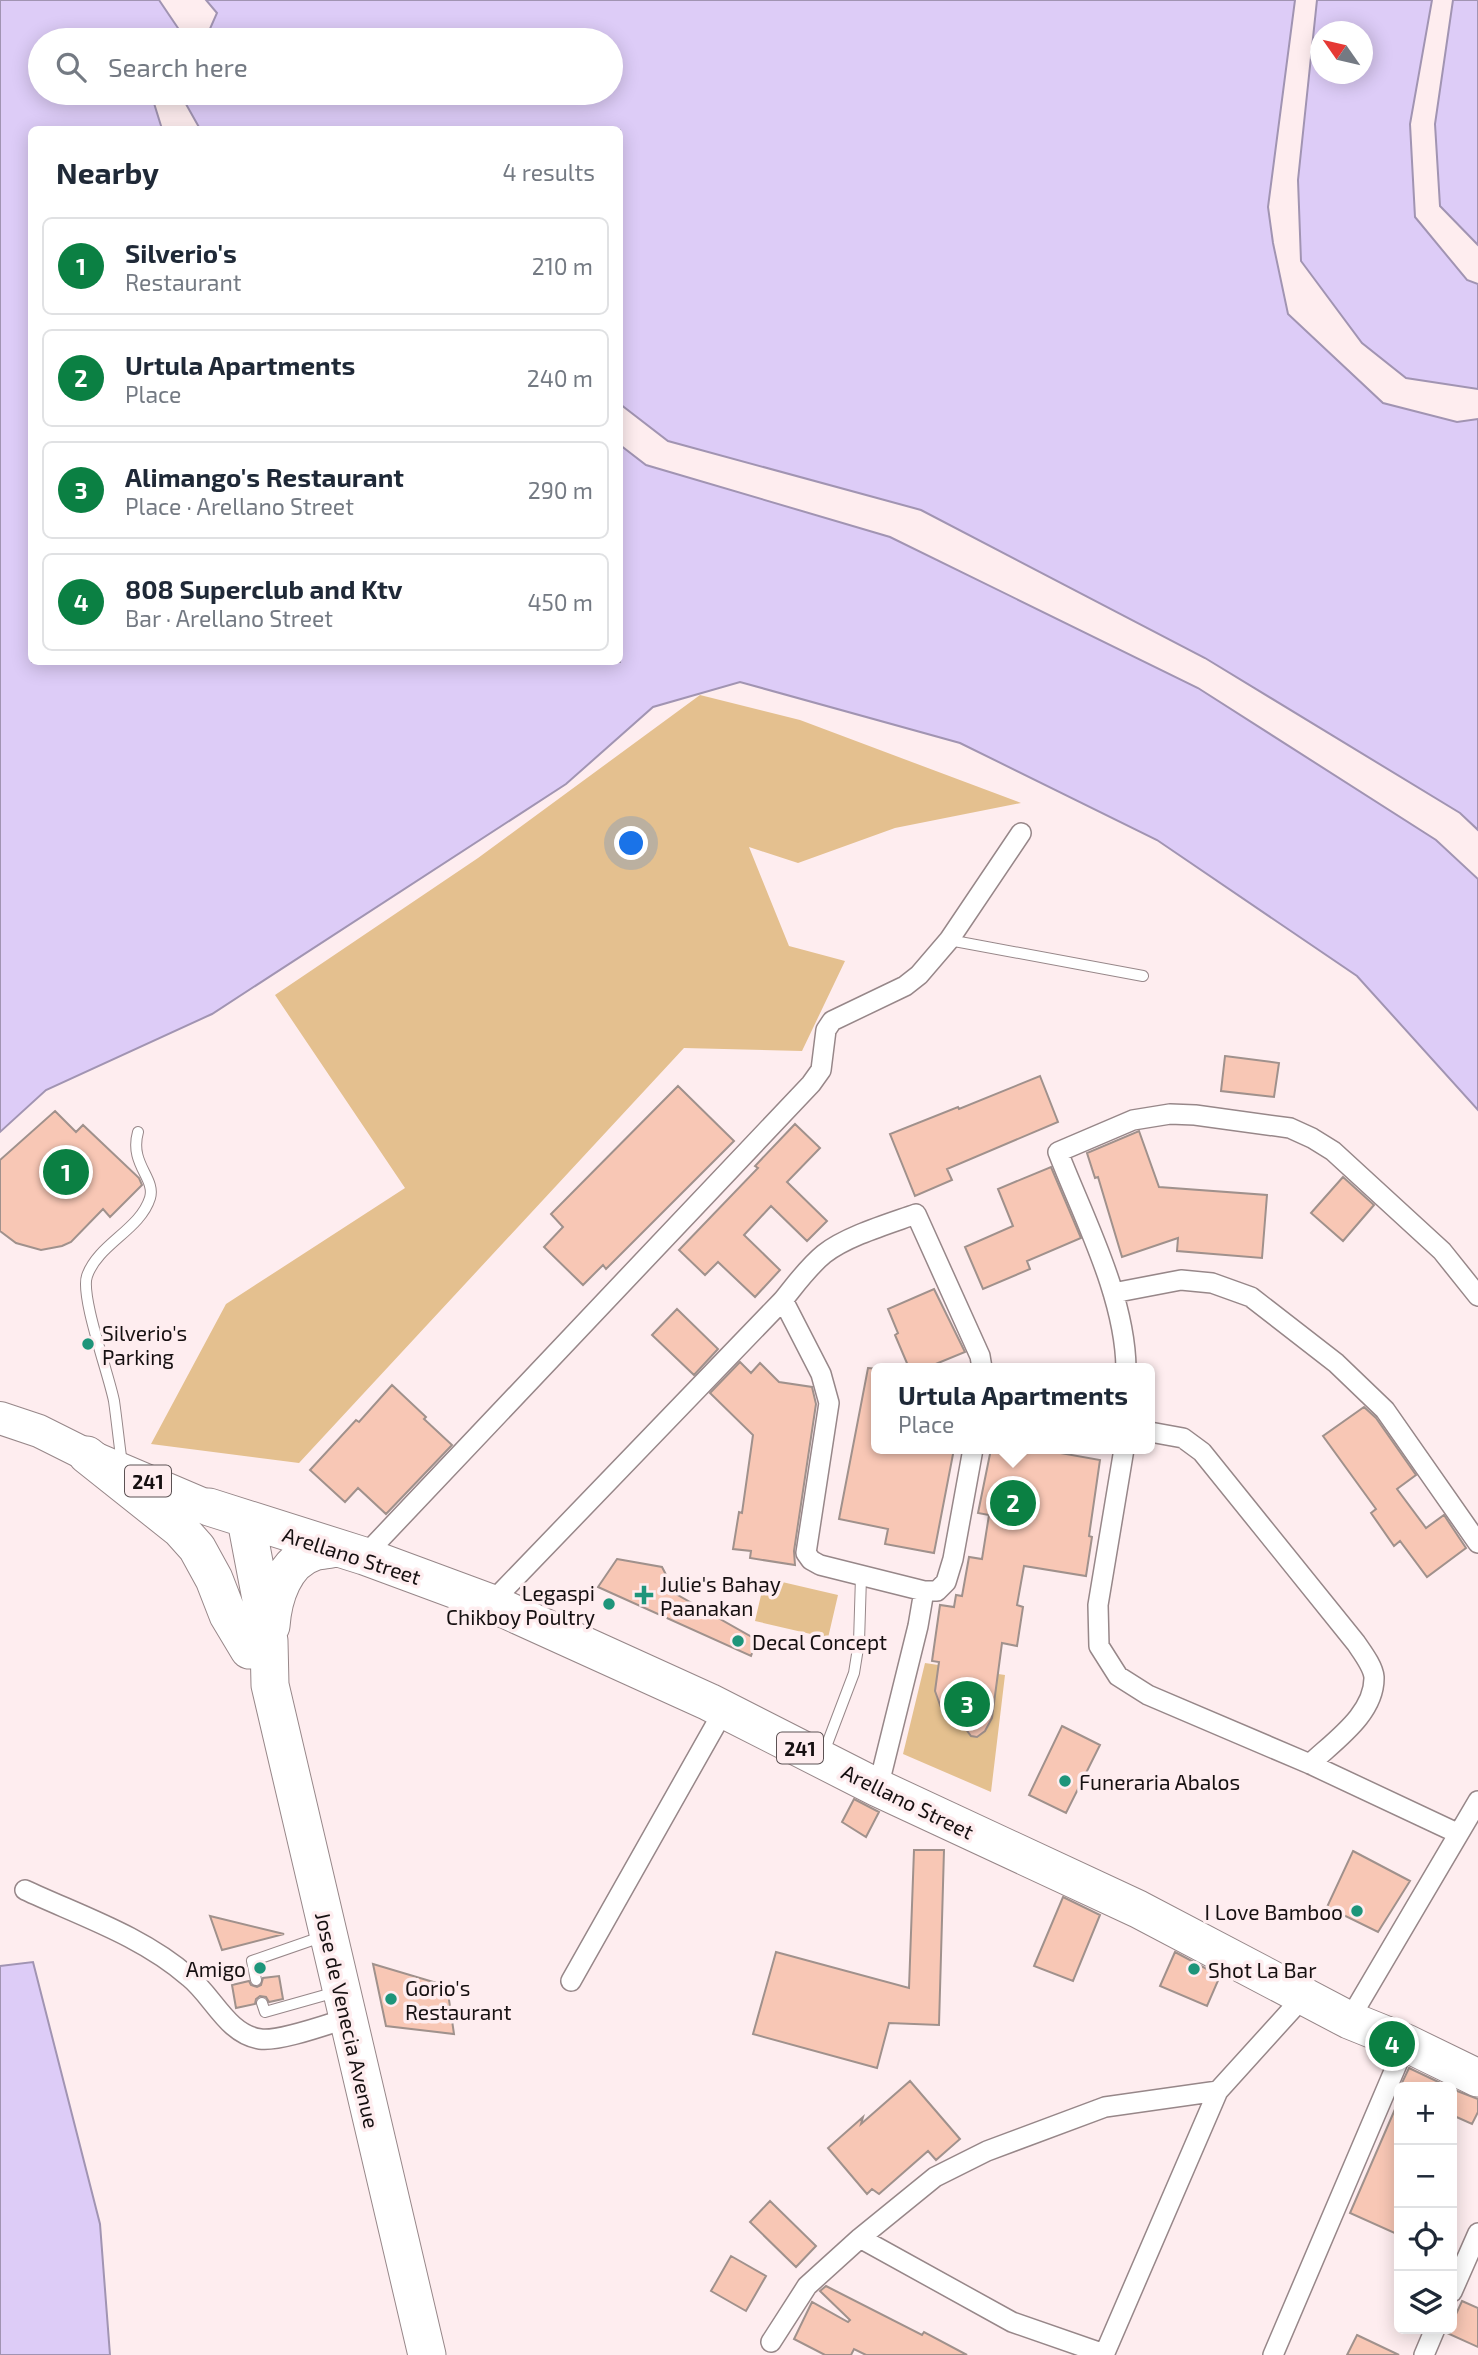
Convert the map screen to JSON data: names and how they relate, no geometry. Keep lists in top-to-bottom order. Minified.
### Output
{"streets":{"highway":["241","Arellano Street","Jose de Venecia Avenue"]},"crossings":[["241","Arellano Street"],["241","Jose de Venecia Avenue"],["Arellano Street","Jose de Venecia Avenue"]],"places":{"other":["Silverio's Parking","Legaspi Chikboy Poultry","Decal Concept","Funeraria Abalos","I Love Bamboo","Amigo","Shot La Bar","Gorio's Restaurant"],"health":["Julie's Bahay Paanakan"]},"north":"top left","page":{"search":"Search here","heading":["Nearby","4 results"],"list":[{"mark":"1","name":"Silverio's","note":"Restaurant","value":"210 m"},{"mark":"2","name":"Urtula Apartments","note":"Place","value":"240 m"},{"mark":"3","name":"Alimango's Restaurant","note":"Place · Arellano Street","value":"290 m"},{"mark":"4","name":"808 Superclub and Ktv","note":"Bar · Arellano Street","value":"450 m"}],"pins":["1","2","3","4"],"popup":["Urtula Apartments","Place"],"map_buttons":["+","−"]}}
